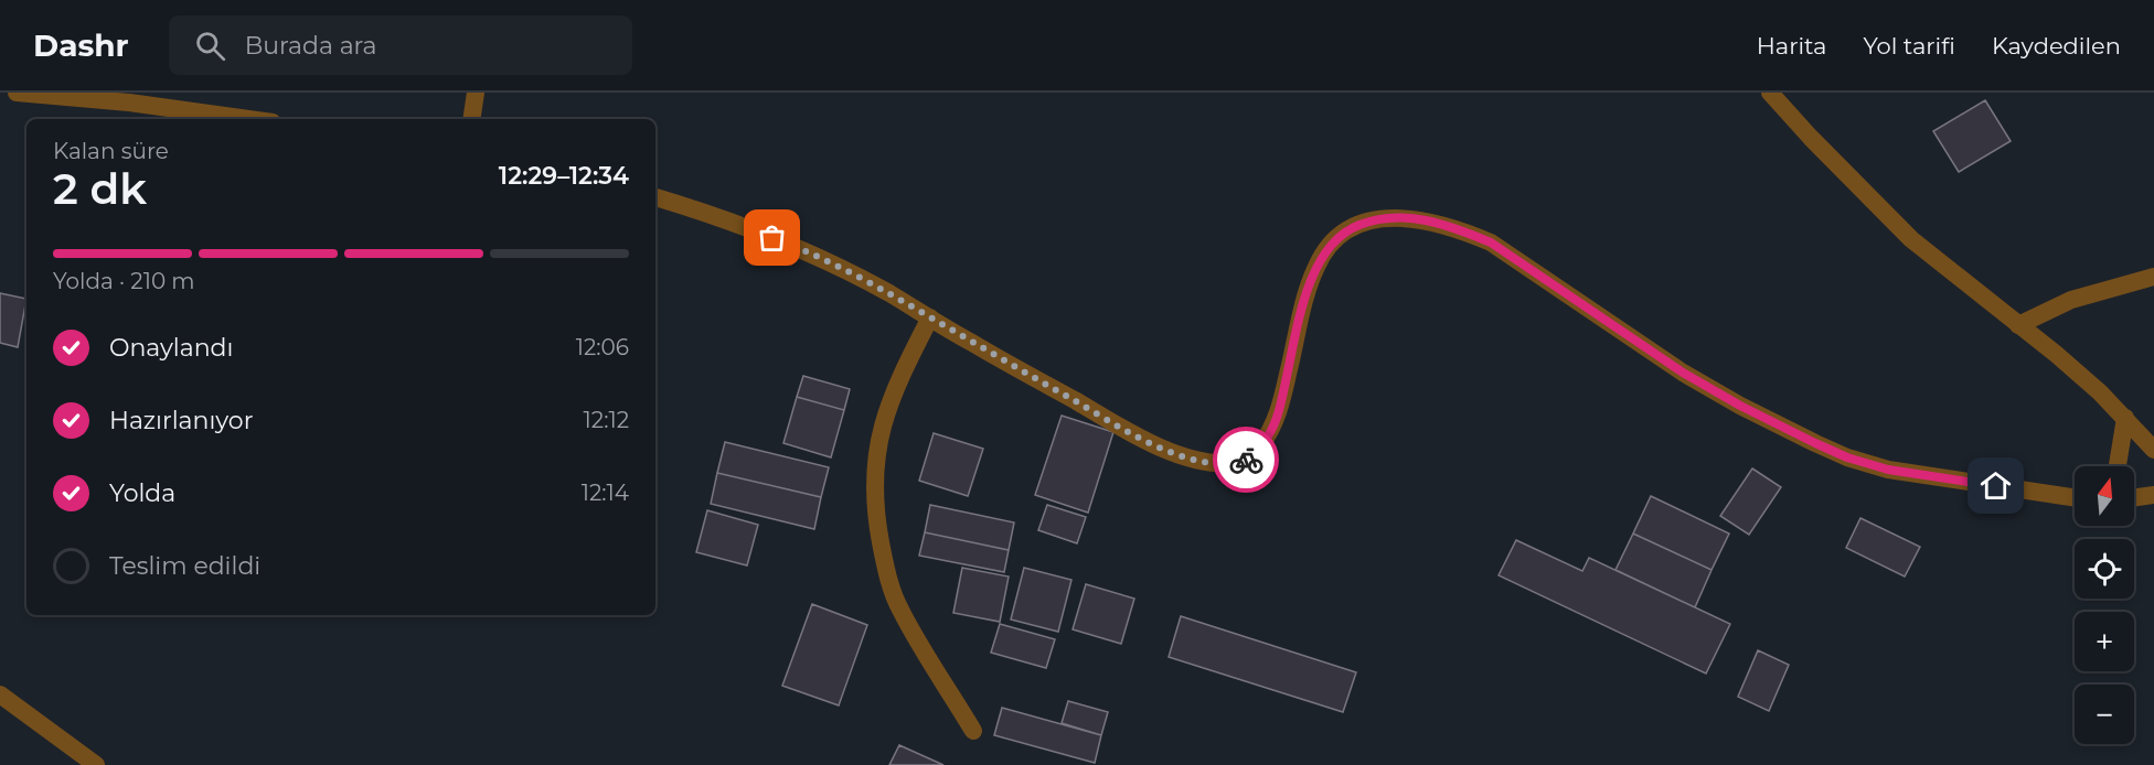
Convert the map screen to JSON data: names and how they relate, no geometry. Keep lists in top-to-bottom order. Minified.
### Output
{"north":"top","page":{"header":"Dashr","search":"Burada ara","nav":["Harita","Yol tarifi","Kaydedilen"],"heading":["2 dk","Kalan süre","12:29–12:34"],"bar":"Yolda · 210 m","list":[["Onaylandı","12:06"],["Hazırlanıyor","12:12"],["Yolda","12:14"],"Teslim edildi"],"map_buttons":["+","−"]}}
